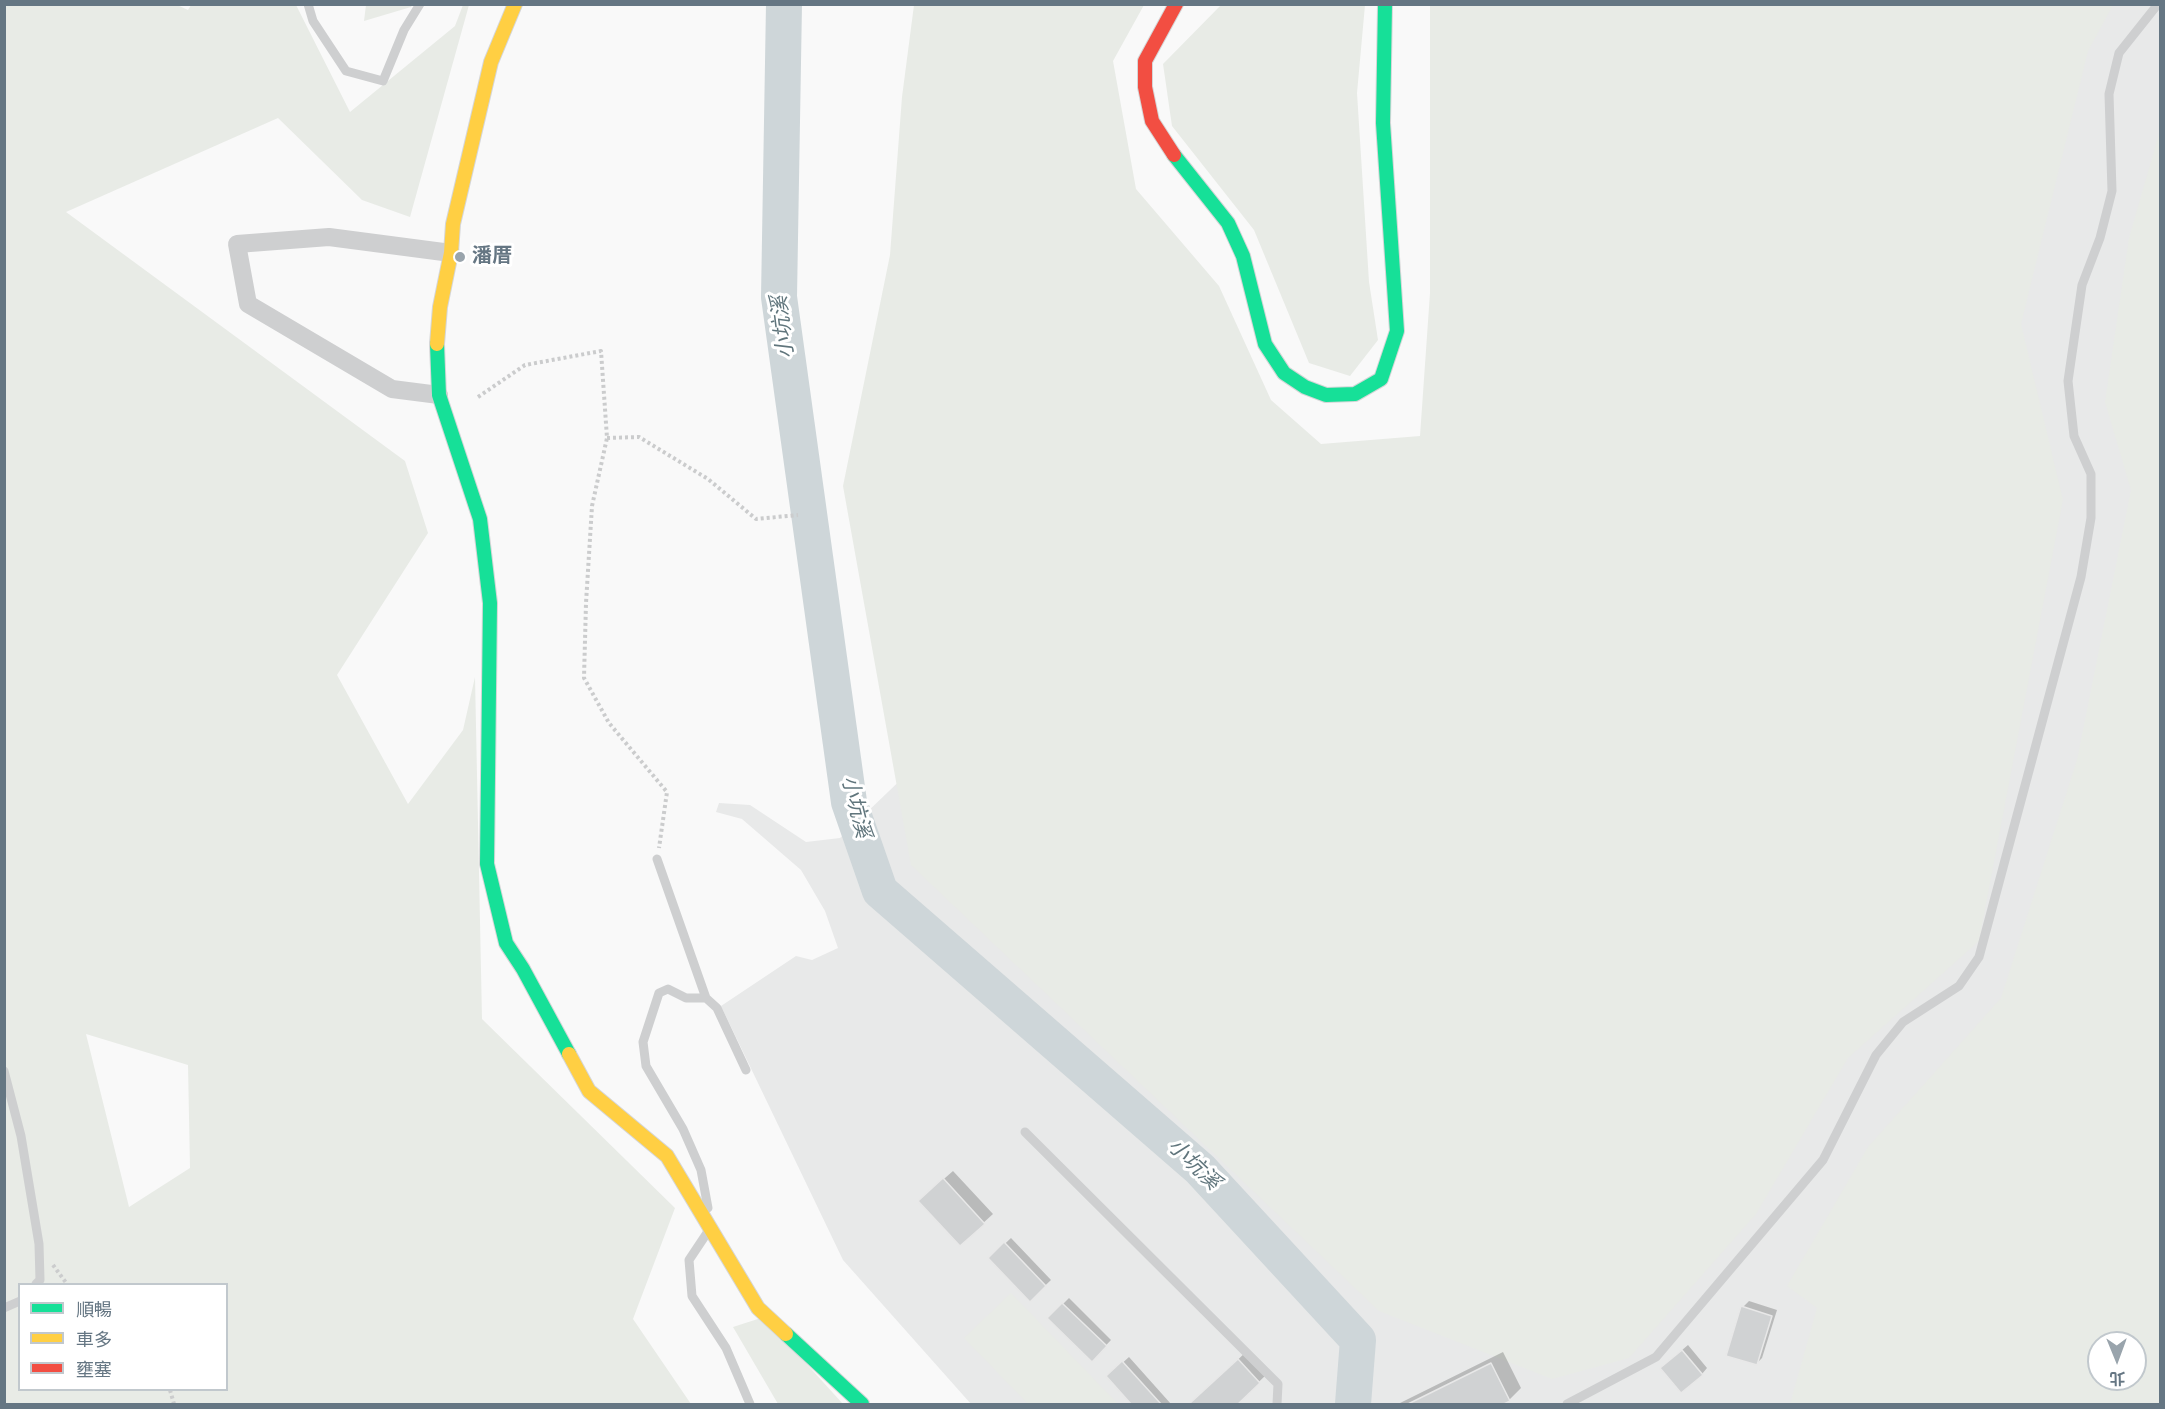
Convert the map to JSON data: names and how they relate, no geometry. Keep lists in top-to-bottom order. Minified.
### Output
{"water":["小坑溪"],"places":["潘厝"],"legend":["順暢","車多","壅塞"],"north":"bottom"}
